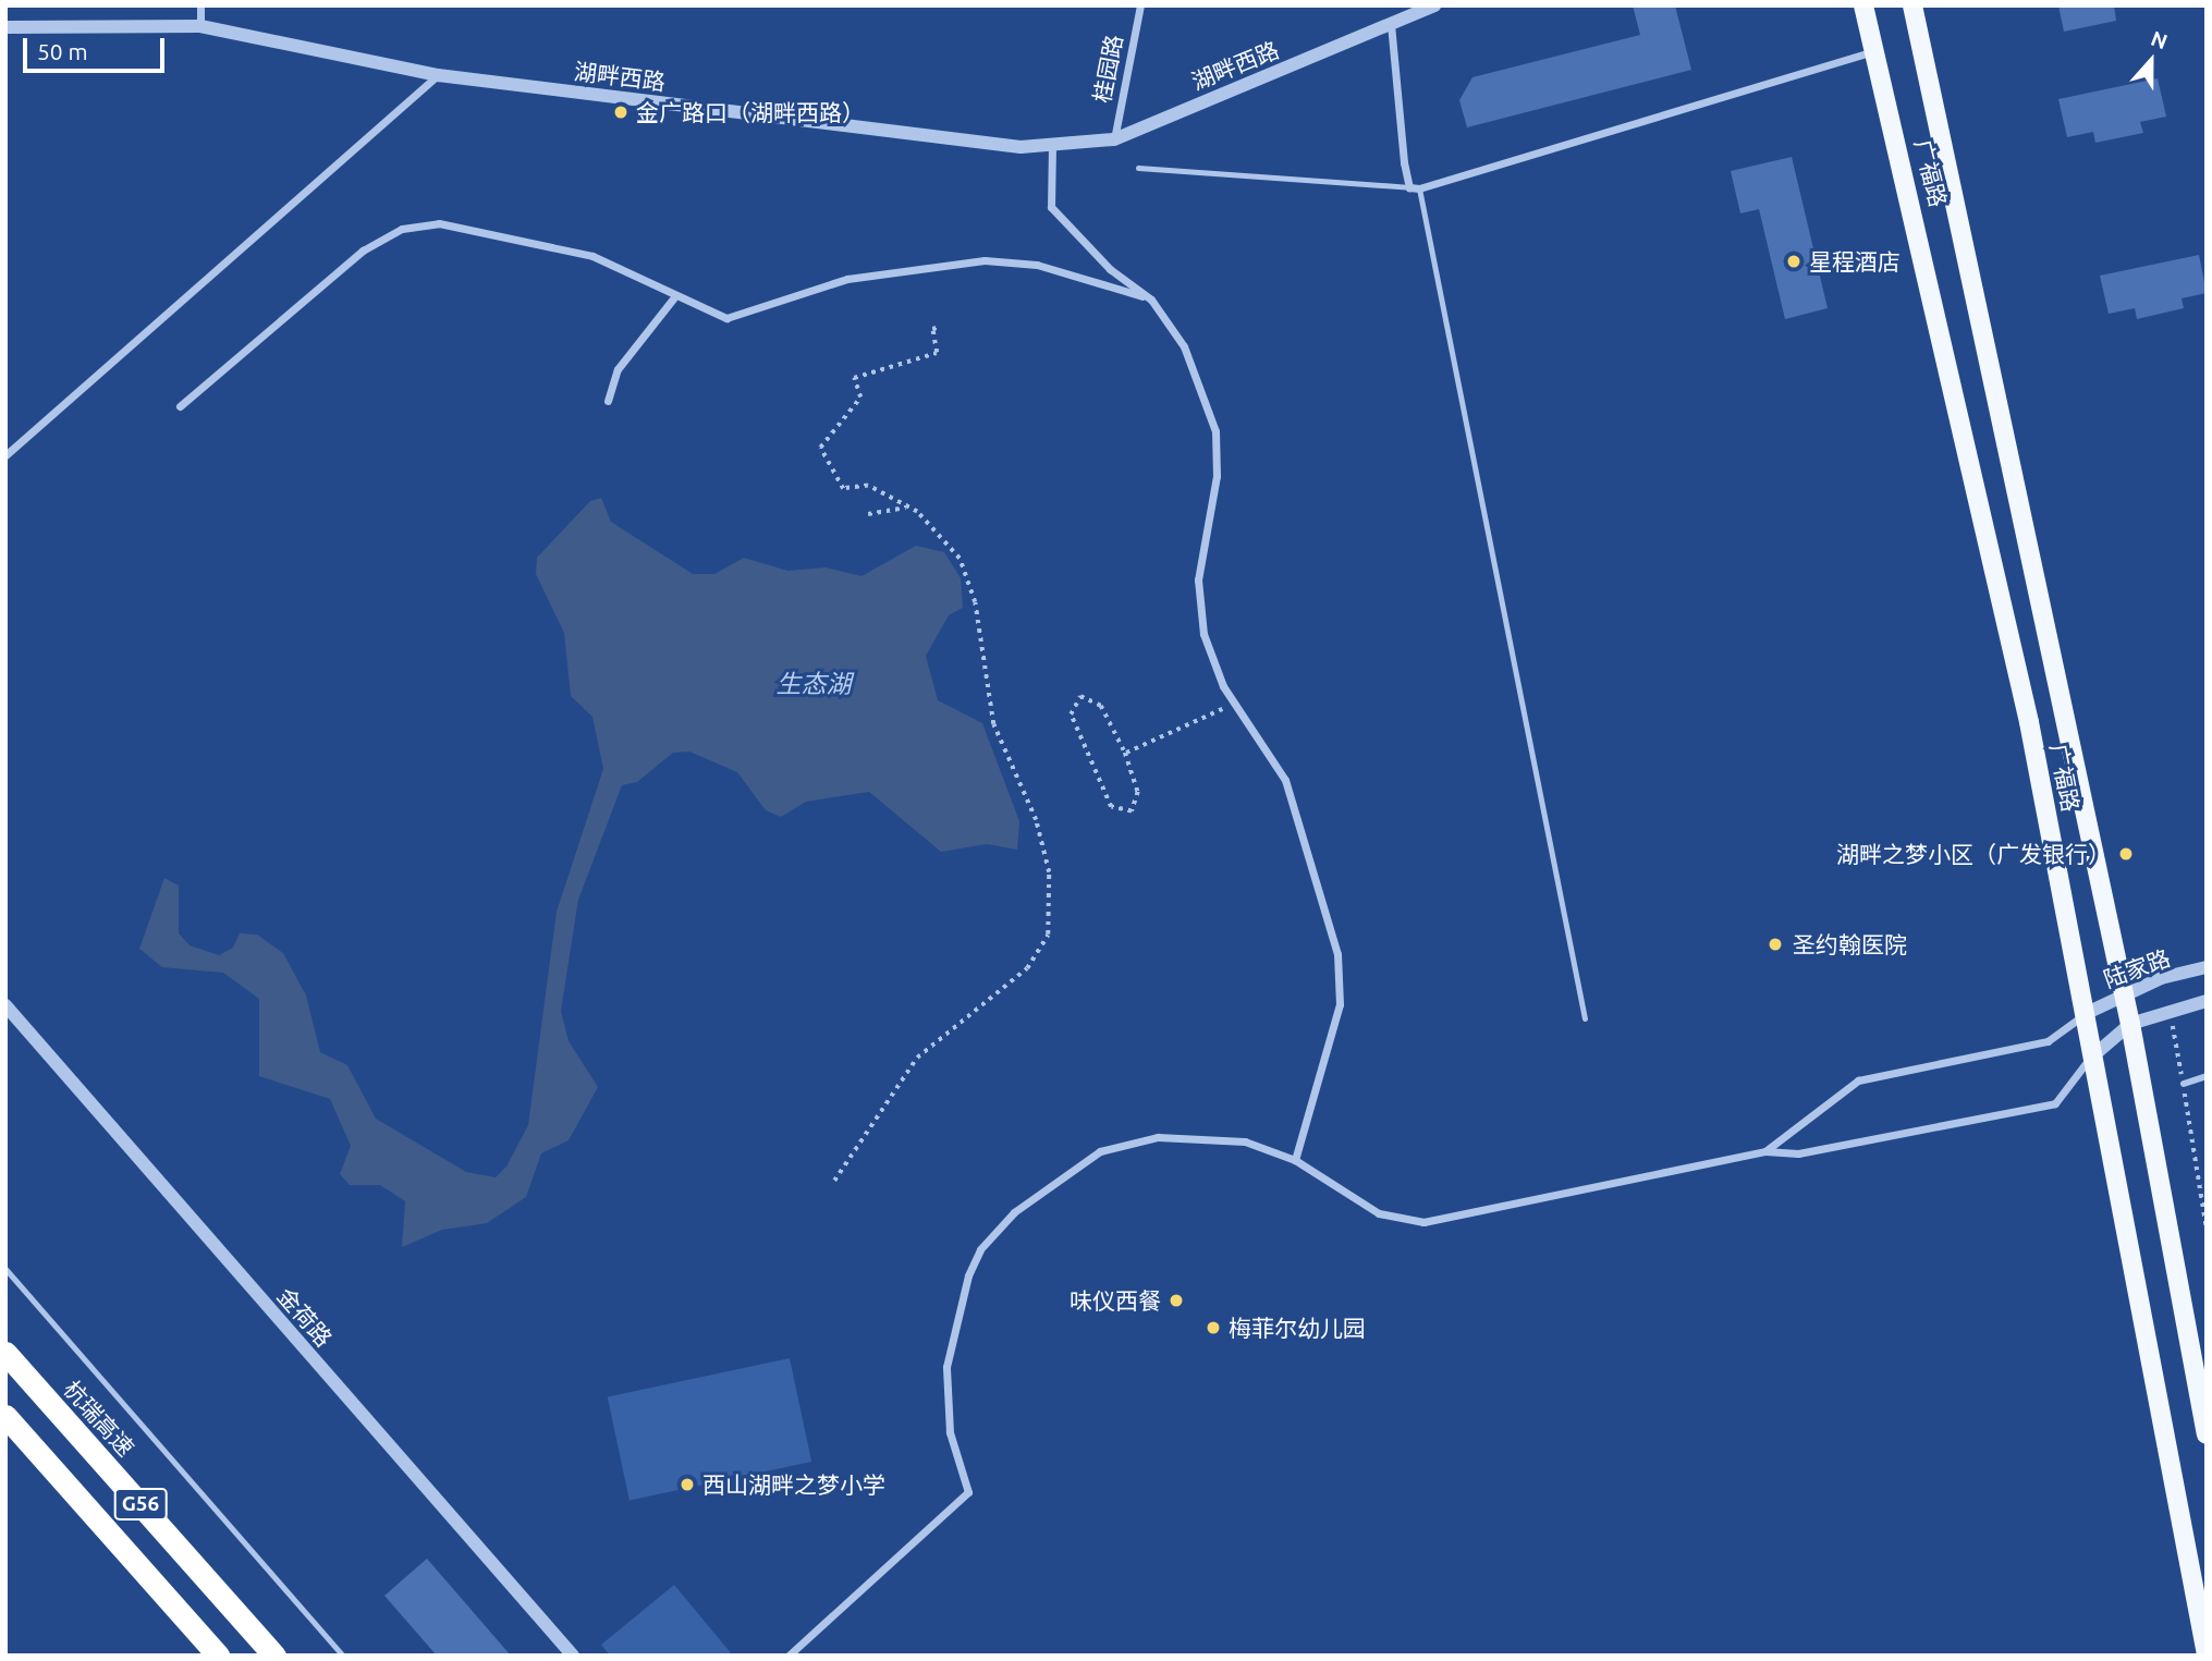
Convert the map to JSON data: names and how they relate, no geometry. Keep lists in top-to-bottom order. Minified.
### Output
{"streets":{"highway":["杭瑞高速","G56"],"main road":["广福路"],"street":["湖畔西路","桂园路","陆家路","金荷路"]},"crossings":[["湖畔西路","桂园路"],["广福路","陆家路"]],"water":["生态湖"],"places":["金广路口（湖畔西路）","星程酒店","湖畔之梦小区（广发银行）","圣约翰医院","味仪西餐","梅菲尔幼儿园","西山湖畔之梦小学"],"scale_bar":"50 m","north":"top"}
